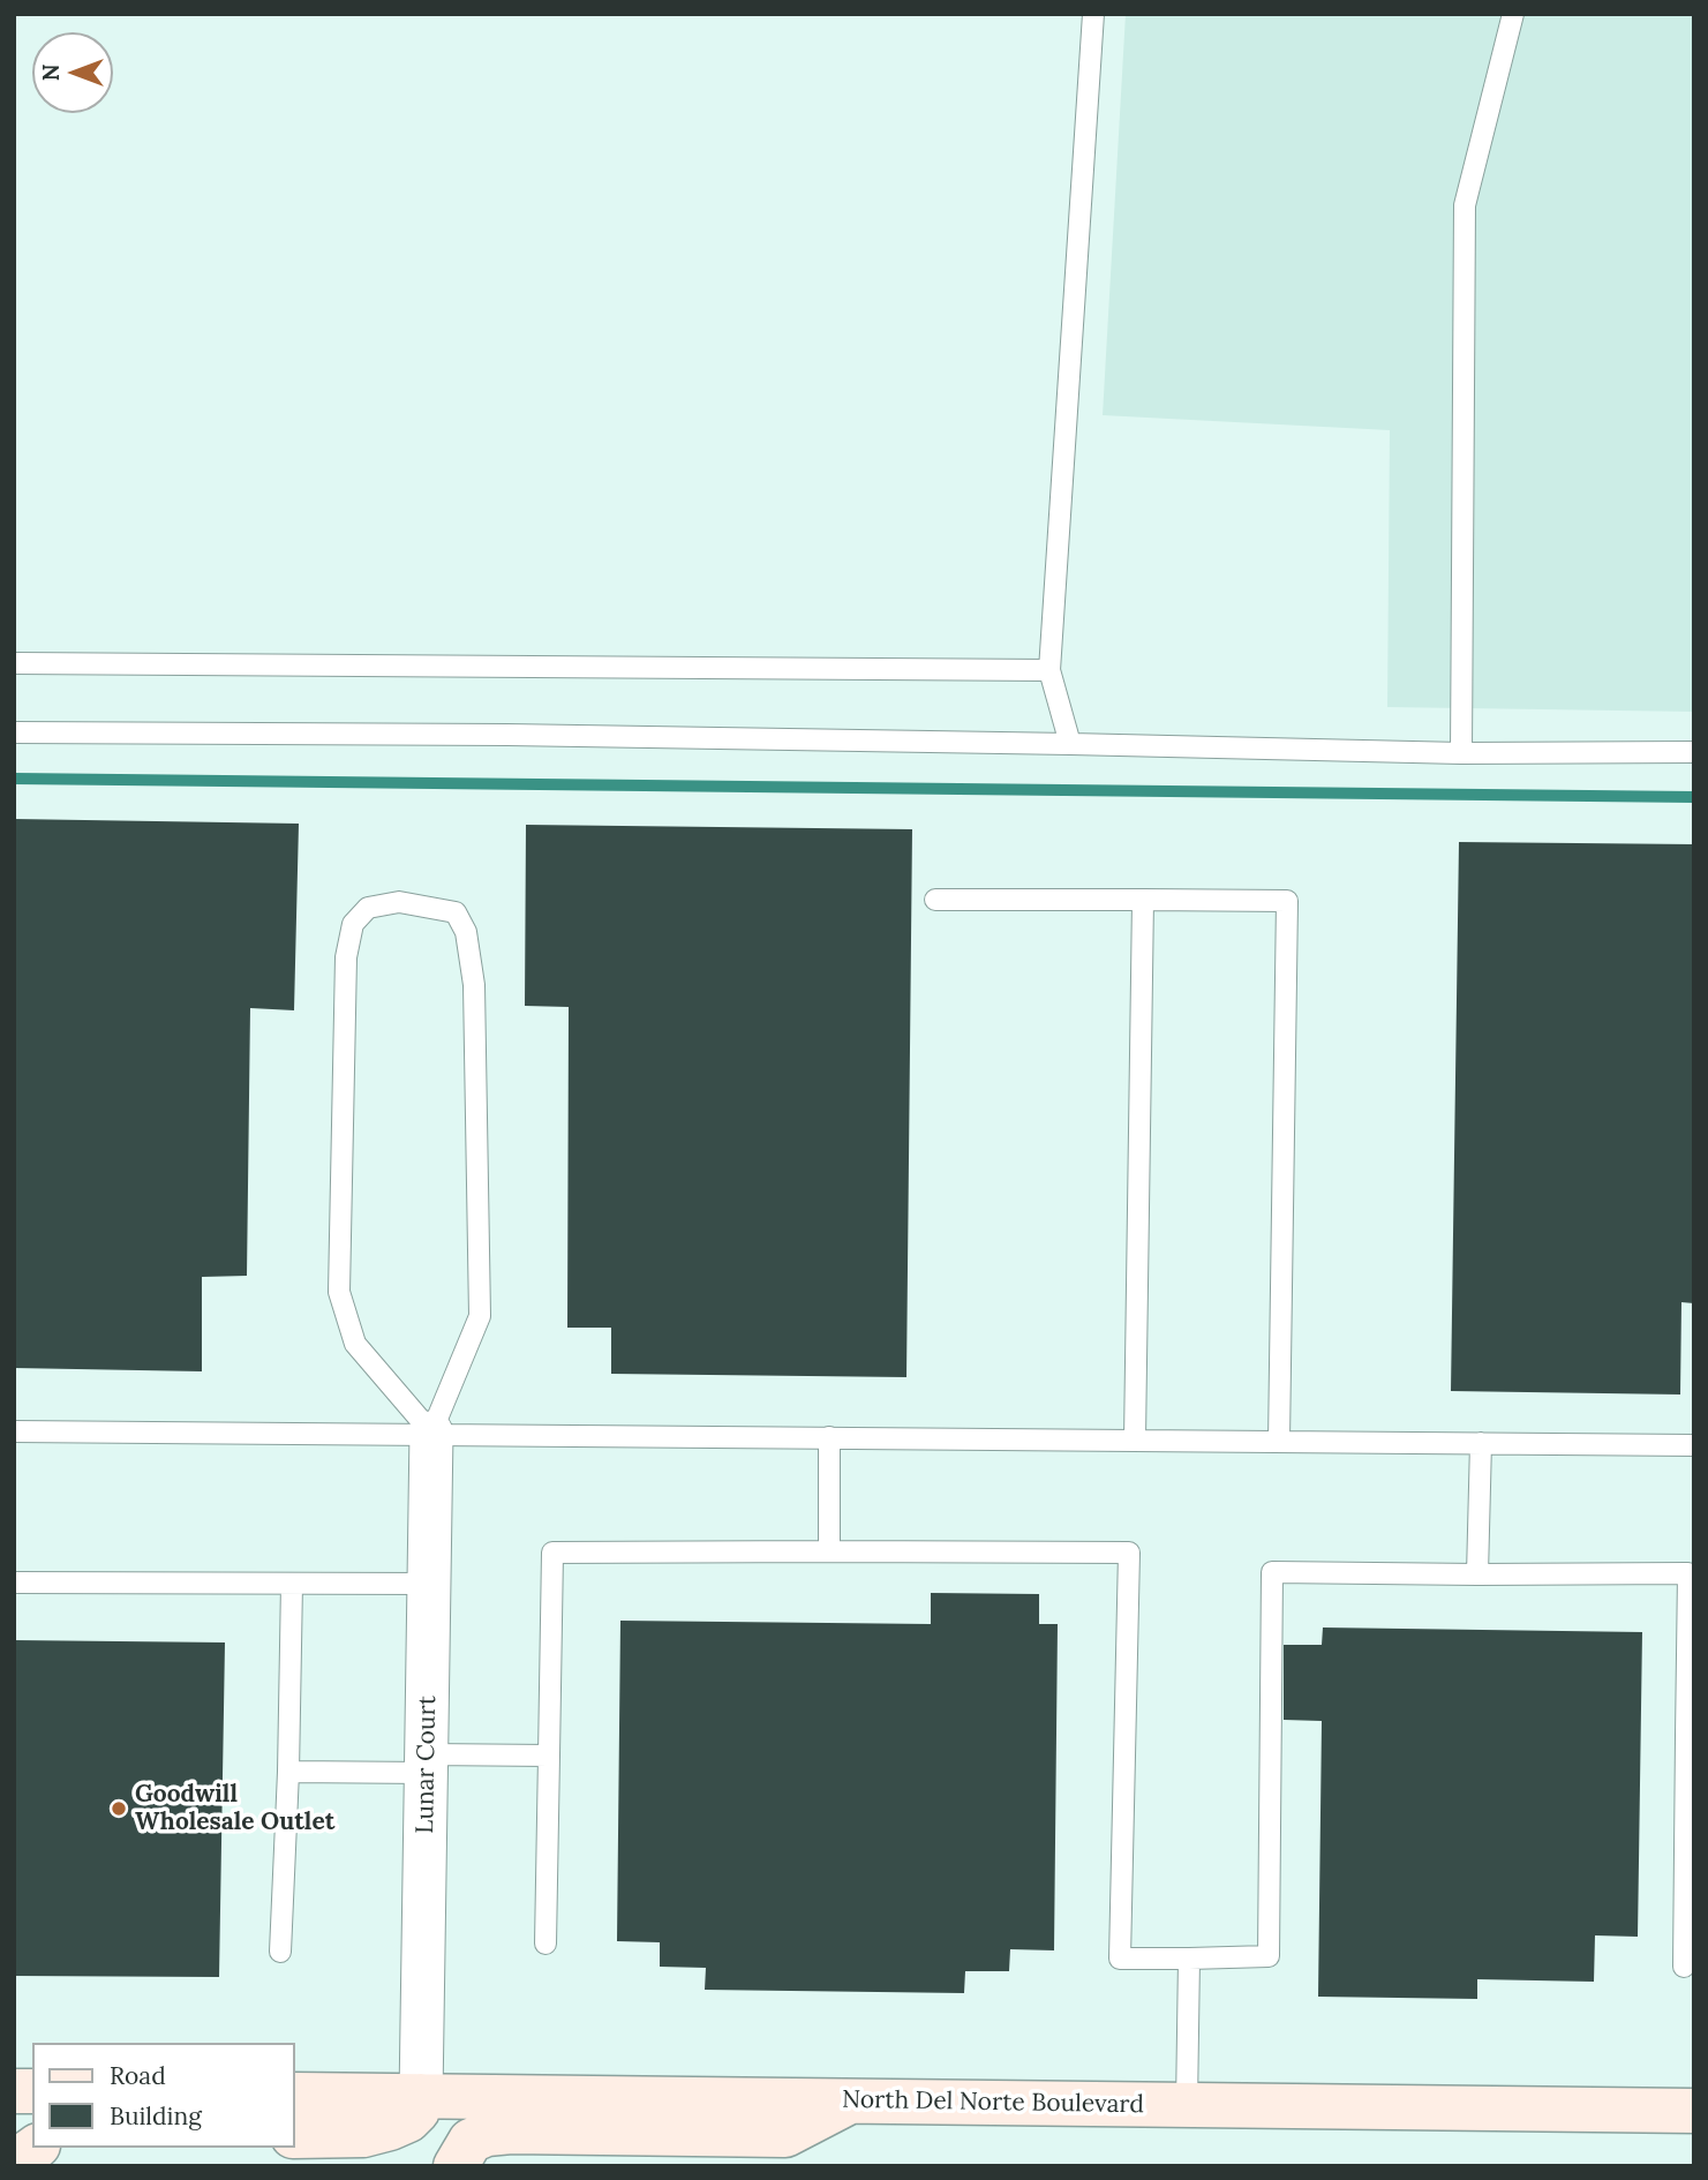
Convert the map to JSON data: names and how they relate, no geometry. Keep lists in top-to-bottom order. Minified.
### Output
{"streets":{"street":["Lunar Court","North Del Norte Boulevard"]},"crossings":[["Lunar Court","North Del Norte Boulevard"]],"places":["Goodwill Wholesale Outlet"],"legend":["Road","Building"],"north":"left"}
